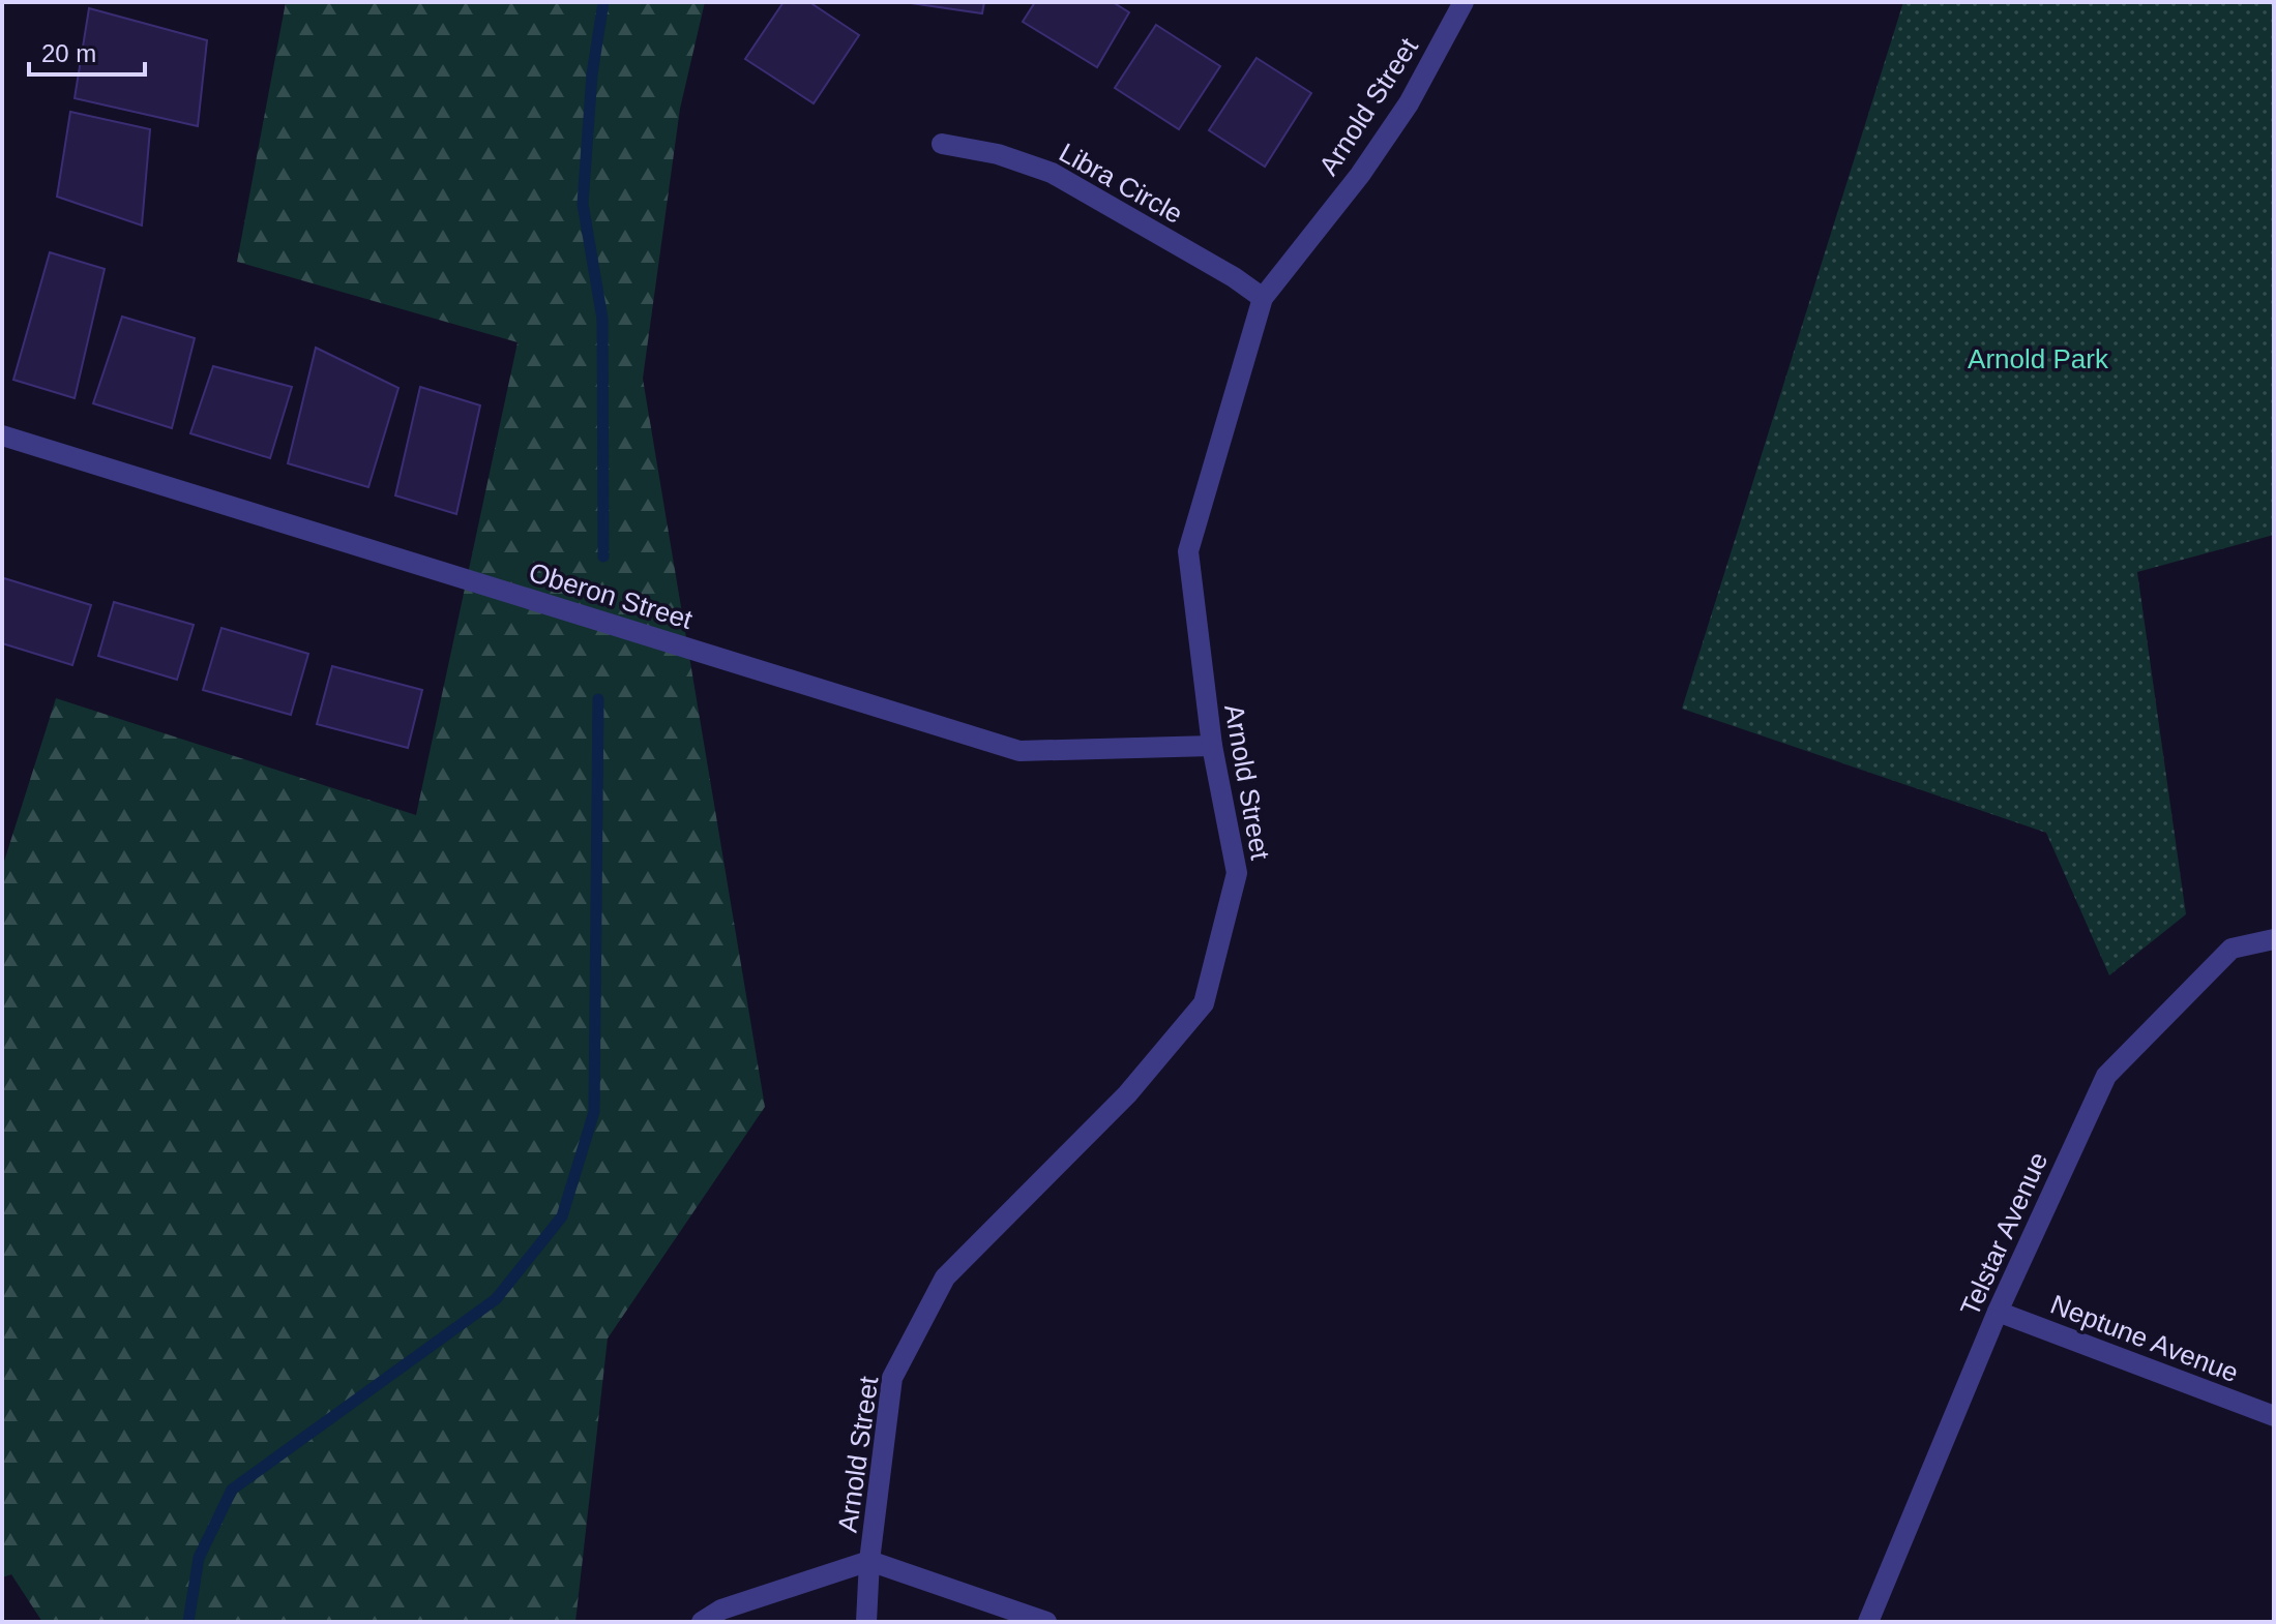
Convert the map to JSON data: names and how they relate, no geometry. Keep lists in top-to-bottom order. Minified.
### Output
{"streets":{"street":["Arnold Street","Libra Circle","Oberon Street","Telstar Avenue","Neptune Avenue"]},"crossings":[["Arnold Street","Libra Circle"],["Arnold Street","Oberon Street"],["Telstar Avenue","Neptune Avenue"]],"parks":["Arnold Park"],"scale_bar":"20 m"}
